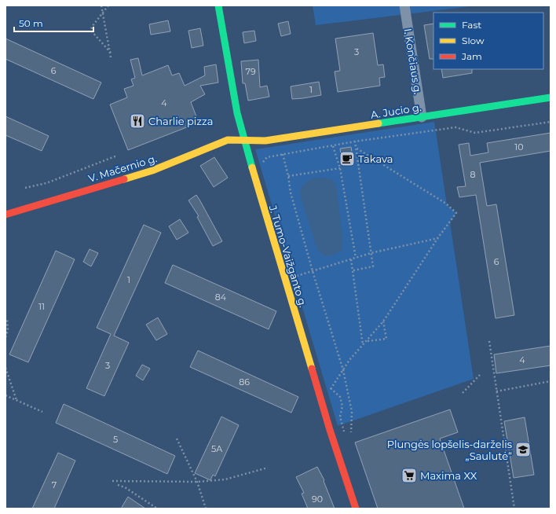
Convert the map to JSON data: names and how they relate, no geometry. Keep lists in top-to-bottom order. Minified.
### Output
{"streets":{"street":["I. Končiaus g.","A. Jucio g.","V. Mačernio g.","J. Tumo-Vaižganto g."]},"crossings":[["I. Končiaus g.","A. Jucio g."],["A. Jucio g.","V. Mačernio g."],["A. Jucio g.","J. Tumo-Vaižganto g."],["V. Mačernio g.","J. Tumo-Vaižganto g."]],"places":{"restaurant":["Charlie pizza"],"cafe":["Takava"],"school or university":["Plungės lopšelis-darželis „Saulutė“"],"supermarket":["Maxima XX"]},"house_numbers":["3","6","79","1","4","10","8","6","1","84","11","4","3","86","5","5A","7","90"],"legend":["Fast","Slow","Jam"],"scale_bar":"50 m"}
